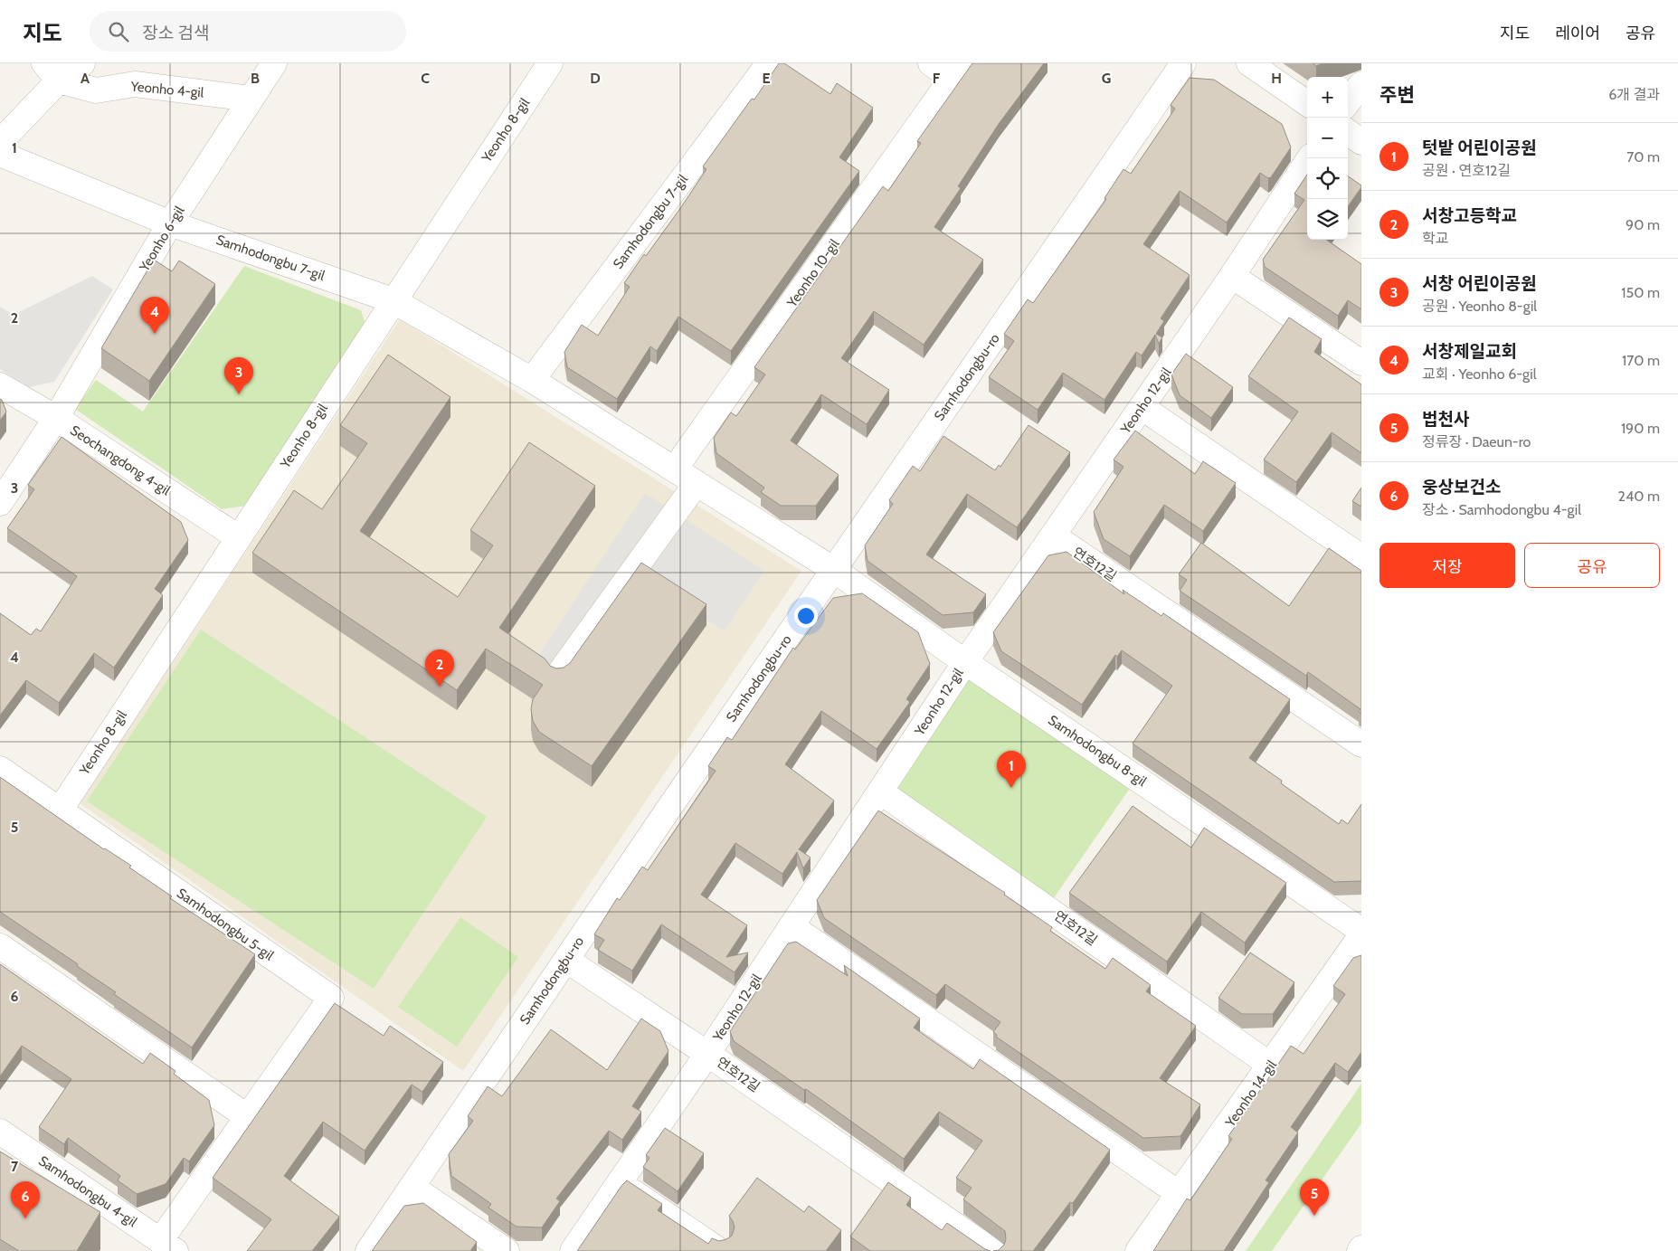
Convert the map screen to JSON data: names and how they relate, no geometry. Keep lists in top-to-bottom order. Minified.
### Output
{"streets":{"street":["Yeonho 4-gil","Yeonho 8-gil","Samhodongbu 7-gil","Yeonho 6-gil","Yeonho 10-gil","Samhodongbu-ro","Yeonho 12-gil","Seochangdong 4-gil","연호12길","Samhodongbu 8-gil","Samhodongbu 5-gil","Yeonho 14-gil","Samhodongbu 4-gil"]},"crossings":[["Yeonho 4-gil","Yeonho 6-gil"],["Yeonho 8-gil","Samhodongbu 7-gil"],["Yeonho 8-gil","Seochangdong 4-gil"],["Yeonho 8-gil","Samhodongbu 5-gil"],["Samhodongbu 7-gil","Yeonho 6-gil"],["Samhodongbu 7-gil","Yeonho 10-gil"],["Samhodongbu 7-gil","Samhodongbu-ro"],["Samhodongbu 7-gil","Samhodongbu 8-gil"],["Yeonho 6-gil","Seochangdong 4-gil"],["Samhodongbu-ro","연호12길"],["Samhodongbu-ro","Samhodongbu 8-gil"],["Yeonho 12-gil","연호12길"],["Yeonho 12-gil","Samhodongbu 8-gil"],["연호12길","Yeonho 14-gil"],["Samhodongbu 5-gil","Samhodongbu 4-gil"]],"page":{"header":"지도","search":"장소 검색","nav":["지도","레이어","공유"],"heading":["주변","6개 결과"],"map_buttons":["+","−"],"list":[{"mark":"1","name":"텃밭 어린이공원","note":"공원 · 연호12길","value":"70 m"},{"mark":"2","name":"서창고등학교","note":"학교","value":"90 m"},{"mark":"3","name":"서창 어린이공원","note":"공원 · Yeonho 8-gil","value":"150 m"},{"mark":"4","name":"서창제일교회","note":"교회 · Yeonho 6-gil","value":"170 m"},{"mark":"5","name":"법천사","note":"정류장 · Daeun-ro","value":"190 m"},{"mark":"6","name":"웅상보건소","note":"장소 · Samhodongbu 4-gil","value":"240 m"}],"pins":["4","3","2","1","5","6"],"buttons":["저장","공유"]},"grid":{"columns":["A","B","C","D","E","F","G","H"],"rows":["1","2","3","4","5","6","7"]}}
